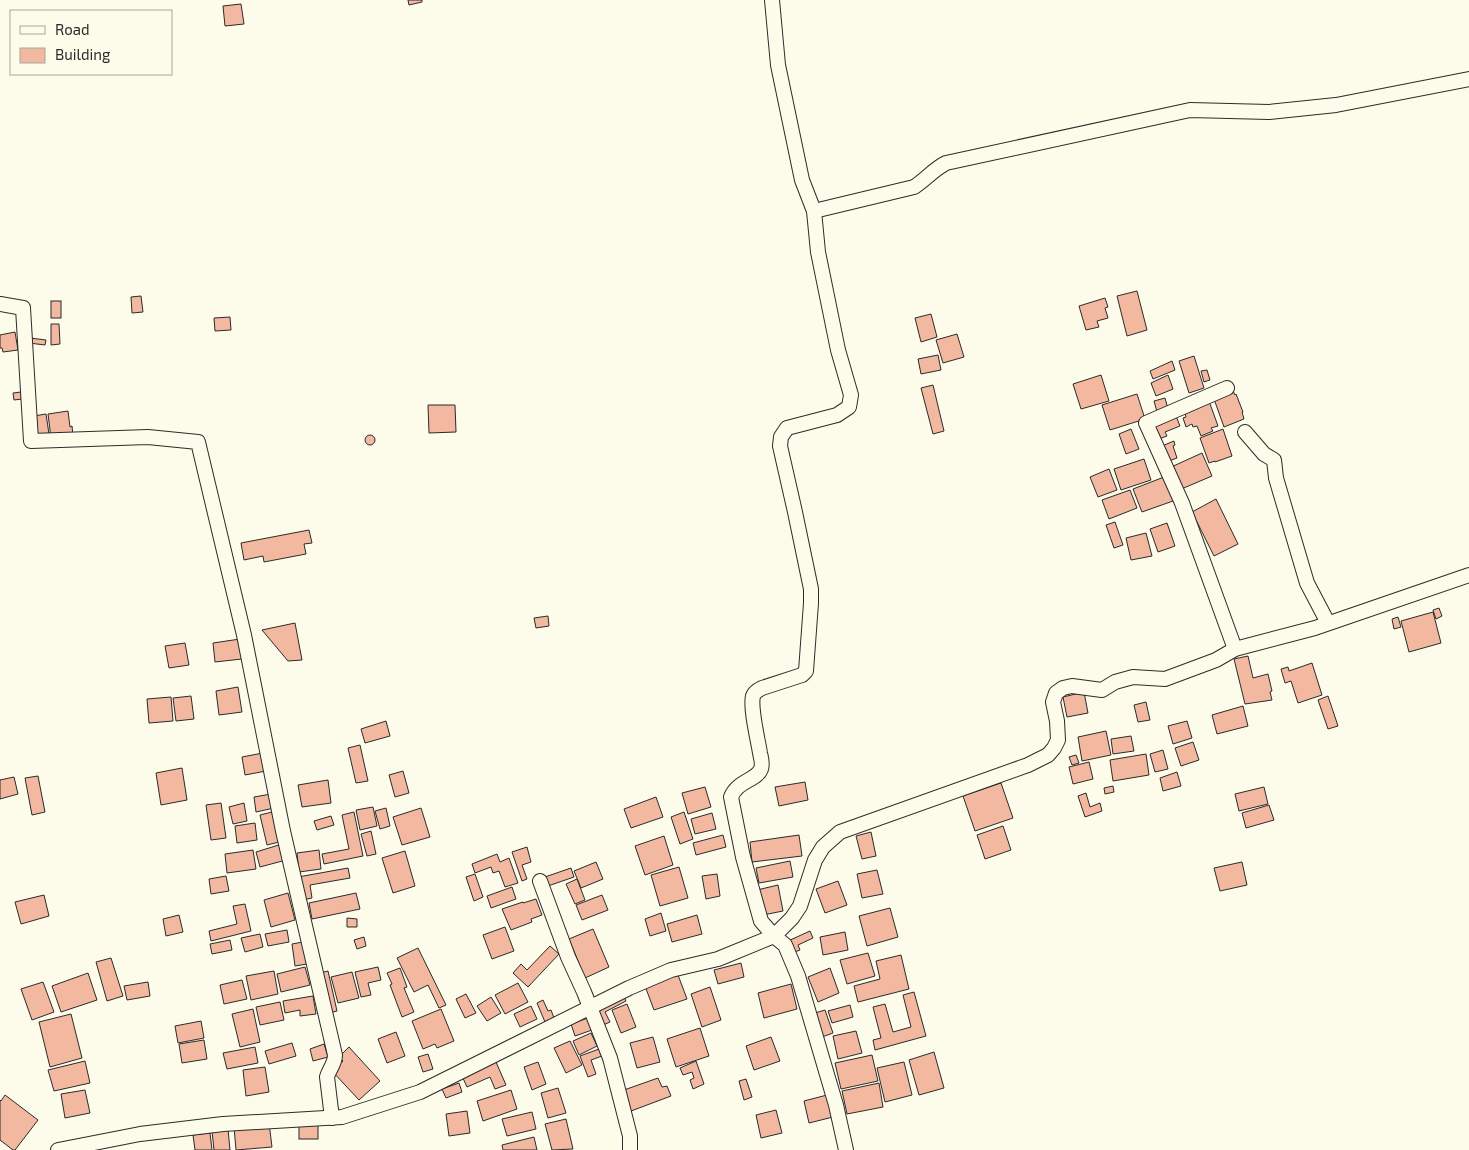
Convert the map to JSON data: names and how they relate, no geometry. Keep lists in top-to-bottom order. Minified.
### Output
{"legend":["Road","Building"]}
